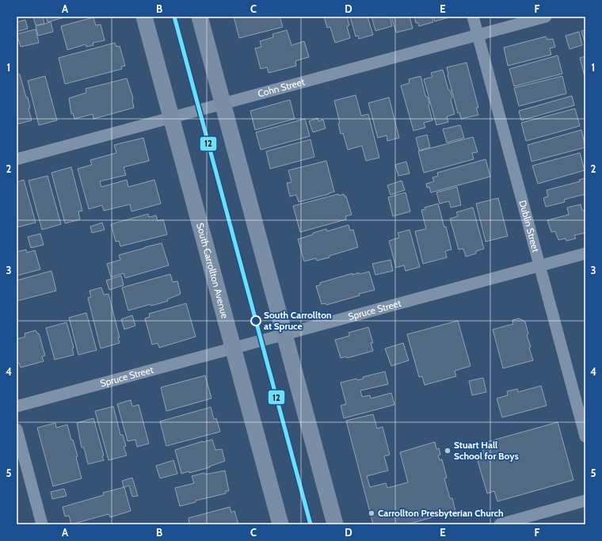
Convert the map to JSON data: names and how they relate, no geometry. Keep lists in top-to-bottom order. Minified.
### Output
{"streets":{"main road":["South Carrollton Avenue"],"street":["Cohn Street","Dublin Street","Spruce Street"]},"crossings":[["Cohn Street","Dublin Street"],["Cohn Street","South Carrollton Avenue"],["Dublin Street","Spruce Street"],["South Carrollton Avenue","Spruce Street"]],"places":["South Carrollton at Spruce","Stuart Hall School for Boys","Carrollton Presbyterian Church"],"lines":["transit line 12"],"grid":{"columns":["A","B","C","D","E","F"],"rows":["1","2","3","4","5"]}}
